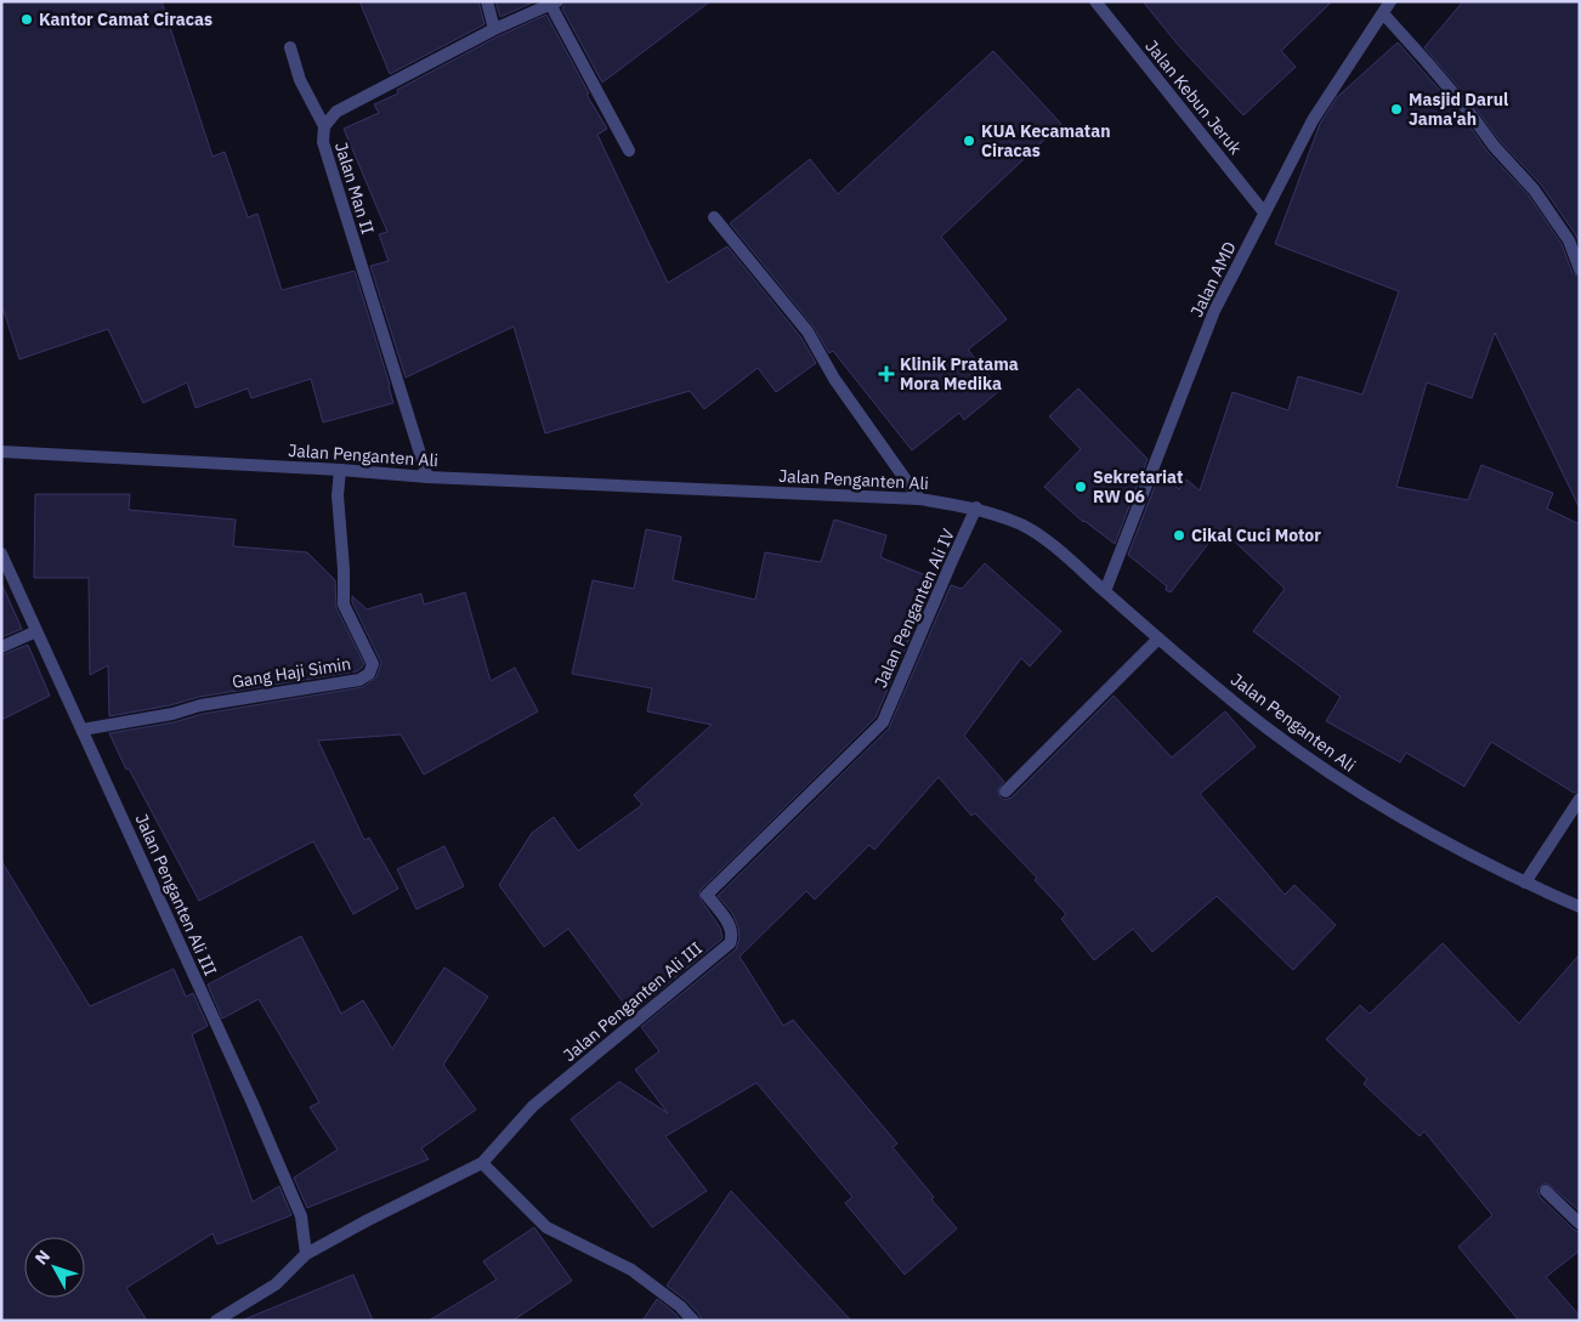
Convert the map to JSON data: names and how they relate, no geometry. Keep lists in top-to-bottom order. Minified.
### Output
{"streets":{"street":["Jalan Kebun Jeruk","Jalan Man II","Jalan AMD","Jalan Penganten Ali","Jalan Penganten Ali IV","Gang Haji Simin","Jalan Penganten Ali III"]},"crossings":[["Jalan Kebun Jeruk","Jalan AMD"],["Jalan Man II","Jalan Penganten Ali"],["Jalan AMD","Jalan Penganten Ali"],["Jalan Penganten Ali","Jalan Penganten Ali IV"],["Jalan Penganten Ali","Gang Haji Simin"],["Jalan Penganten Ali IV","Jalan Penganten Ali III"],["Gang Haji Simin","Jalan Penganten Ali III"]],"places":{"other":["Kantor Camat Ciracas","Masjid Darul Jama'ah","KUA Kecamatan Ciracas","Sekretariat RW 06","Cikal Cuci Motor"],"health":["Klinik Pratama Mora Medika"]},"north":"top left"}
